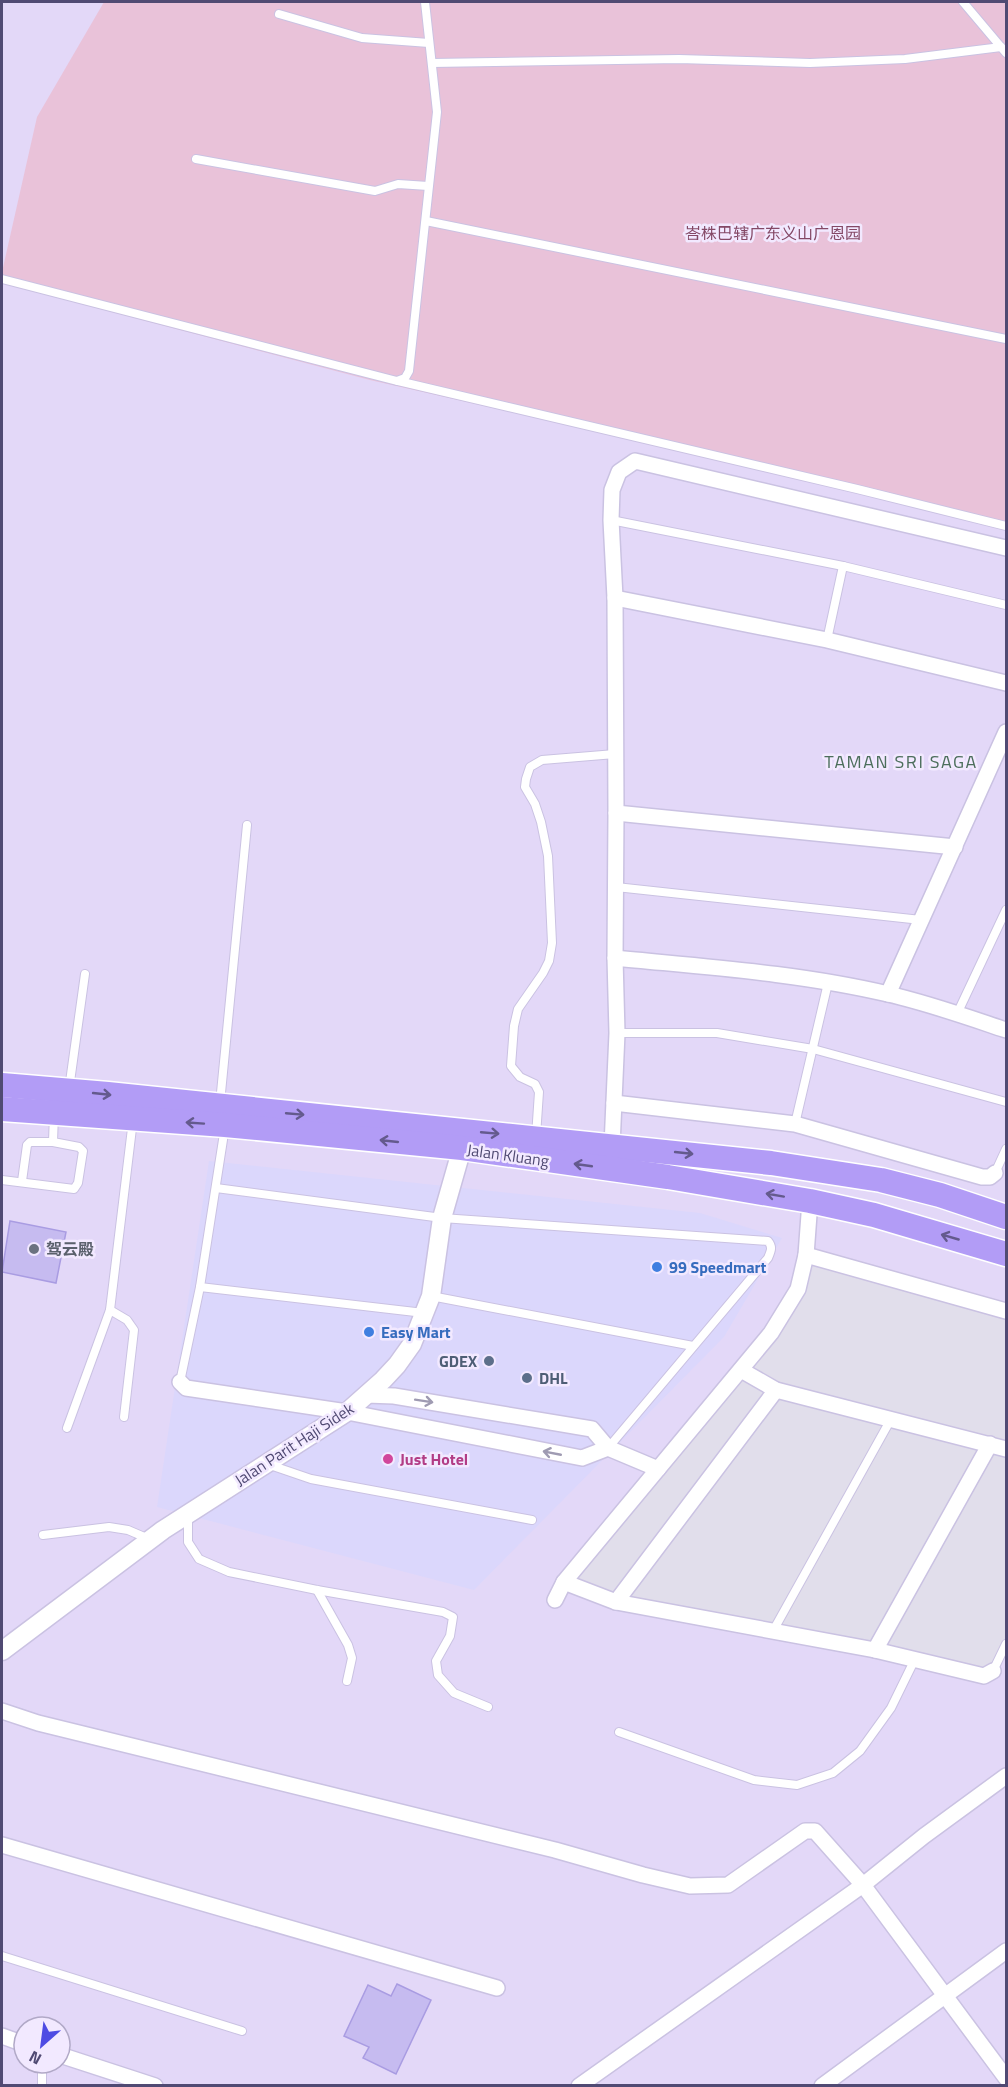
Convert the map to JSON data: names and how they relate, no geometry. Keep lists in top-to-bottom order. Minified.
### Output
{"streets":{"highway":["Jalan Kluang"],"street":["Jalan Parit Haji Sidek"]},"crossings":[["Jalan Kluang","Jalan Parit Haji Sidek"]],"districts":["TAMAN SRI SAGA"],"parks":["峇株巴辖广东义山广恩园"],"places":["驾云殿","99 Speedmart","Easy Mart","GDEX","DHL","Just Hotel"],"north":"bottom left"}
